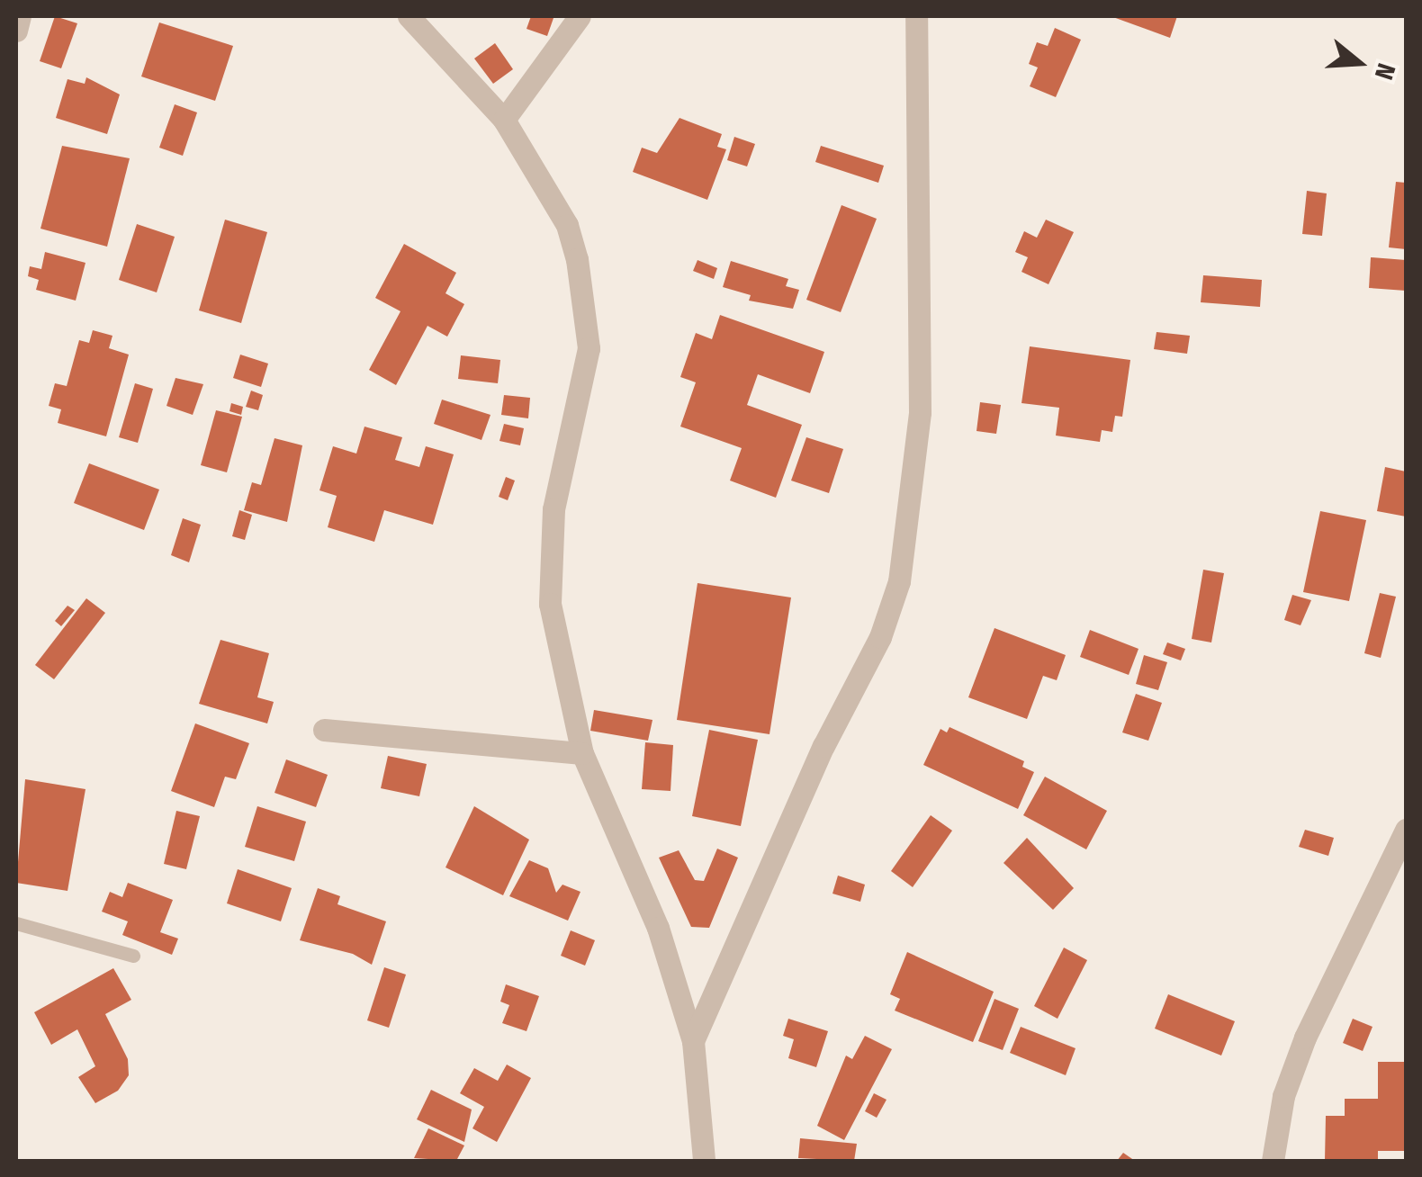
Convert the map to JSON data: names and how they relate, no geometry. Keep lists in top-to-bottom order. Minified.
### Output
{"north":"right"}
